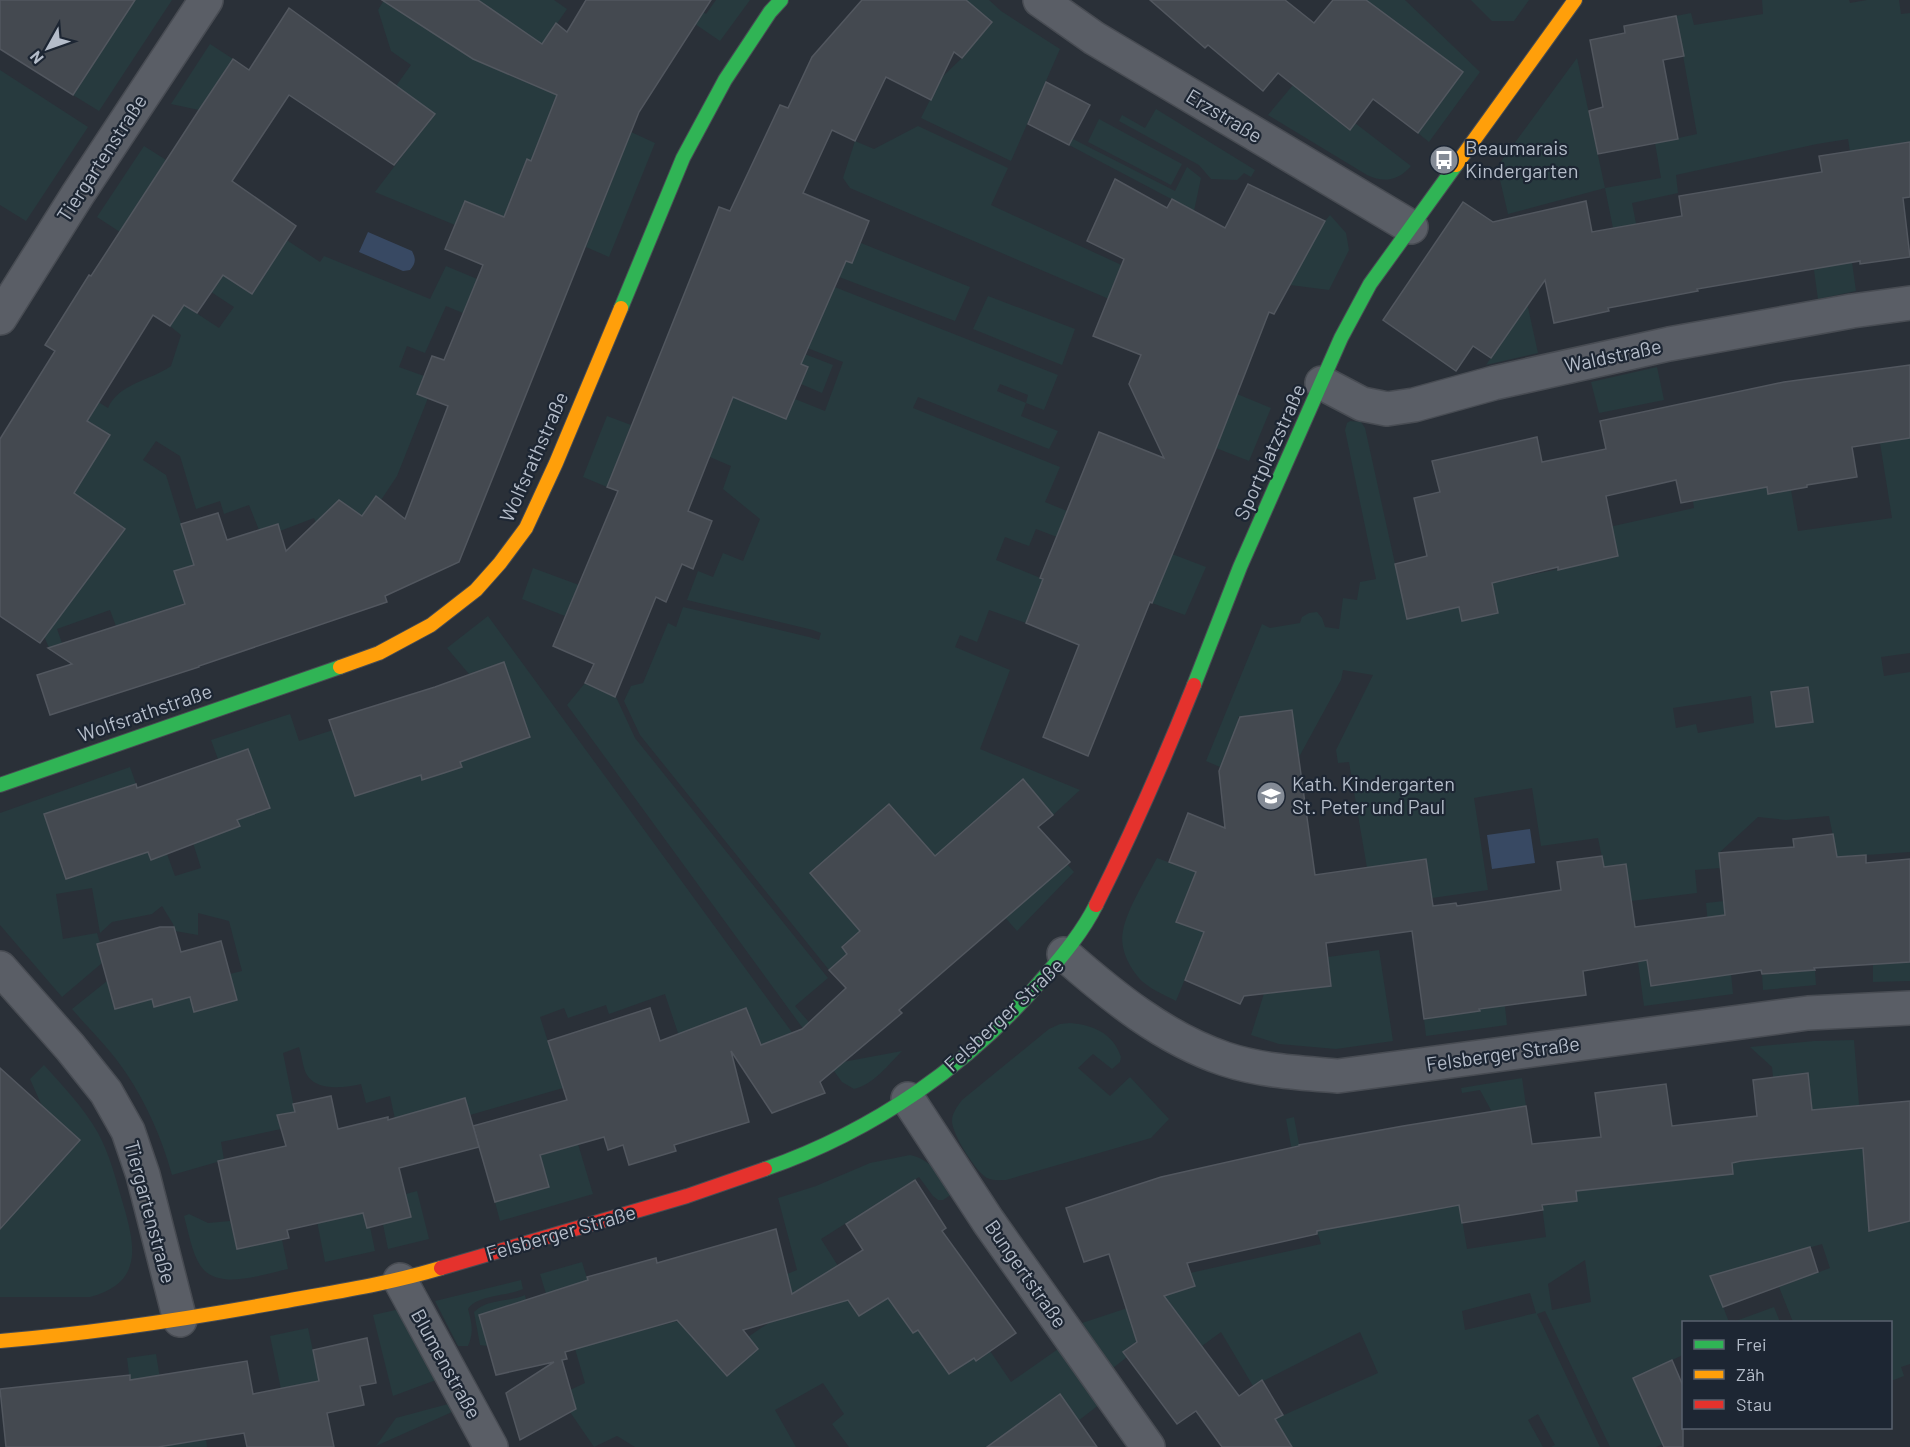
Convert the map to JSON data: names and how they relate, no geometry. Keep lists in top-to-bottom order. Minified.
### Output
{"streets":{"street":["Erzstraße","Tiergartenstraße","Waldstraße","Sportplatzstraße","Wolfsrathstraße","Felsberger Straße","Bungertstraße","Blumenstraße"]},"crossings":[["Erzstraße","Sportplatzstraße"],["Tiergartenstraße","Felsberger Straße"],["Waldstraße","Sportplatzstraße"],["Sportplatzstraße","Felsberger Straße"],["Felsberger Straße","Bungertstraße"],["Felsberger Straße","Blumenstraße"]],"places":{"bus stop":["Beaumarais Kindergarten"],"school or university":["Kath. Kindergarten St. Peter und Paul"]},"legend":["Frei","Zäh","Stau"],"north":"bottom left"}
